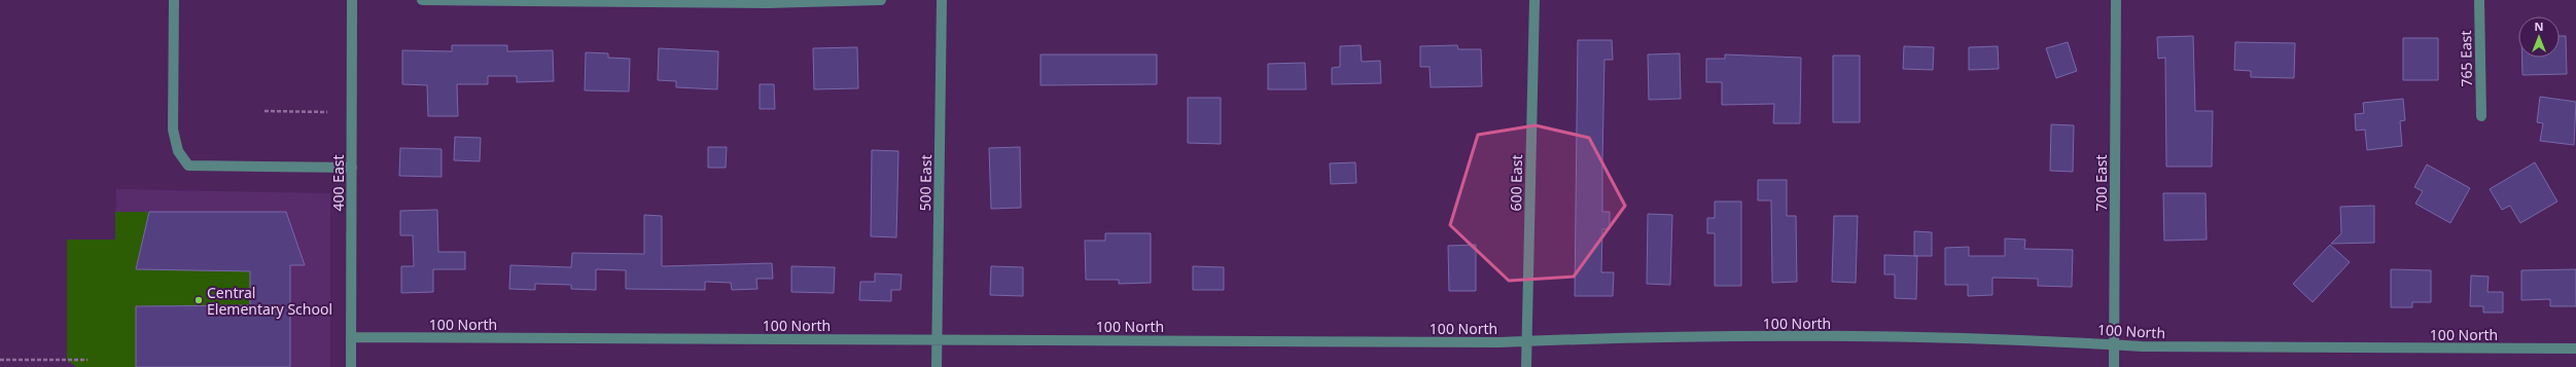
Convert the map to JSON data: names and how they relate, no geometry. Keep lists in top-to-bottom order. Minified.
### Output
{"streets":{"street":["765 East","400 East","500 East","600 East","700 East","100 North"]},"crossings":[["400 East","100 North"],["500 East","100 North"],["600 East","100 North"],["700 East","100 North"]],"places":["Central Elementary School"],"north":"top"}
